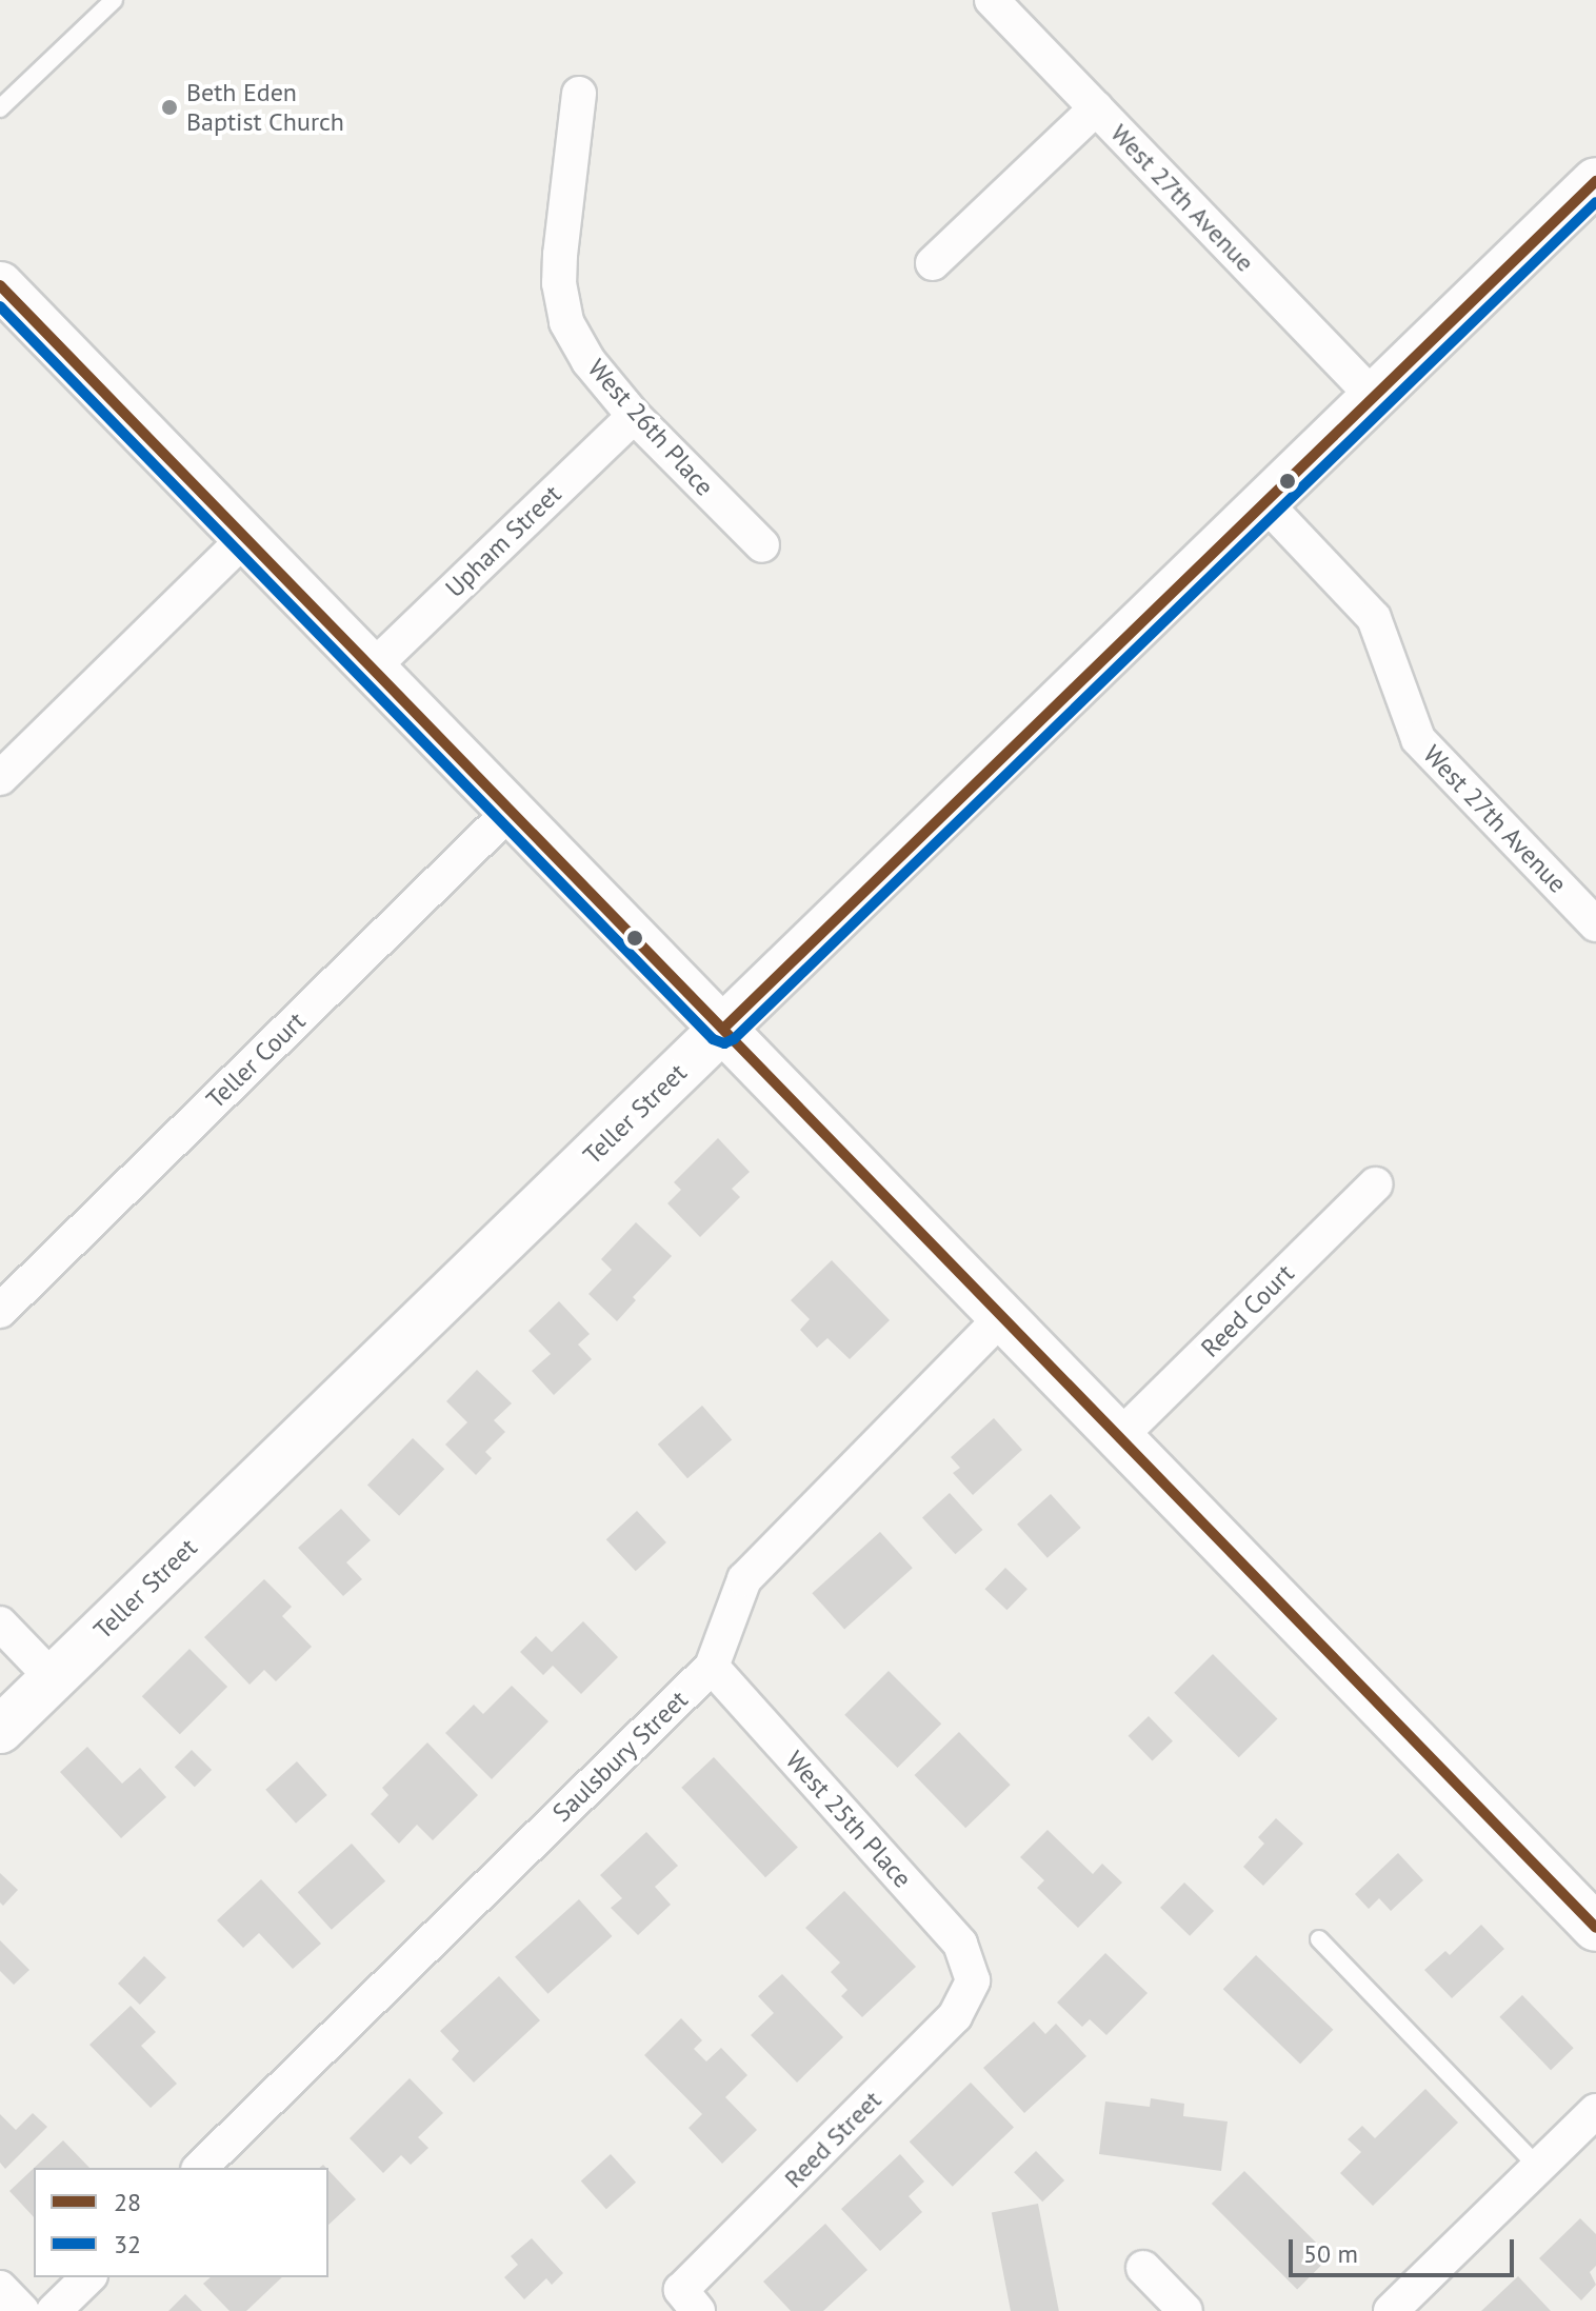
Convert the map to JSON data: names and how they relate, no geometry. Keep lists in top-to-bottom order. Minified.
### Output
{"streets":{"street":["West 27th Avenue","West 26th Place","Upham Street","Teller Court","Teller Street","Reed Court","Saulsbury Street","West 25th Place","Reed Street"]},"crossings":[["West 27th Avenue","Teller Street"],["West 26th Place","Upham Street"],["Saulsbury Street","West 25th Place"],["West 25th Place","Reed Street"]],"places":["Beth Eden Baptist Church"],"lines":["transit line 28","transit line 32"],"legend":["28","32"],"scale_bar":"50 m"}
